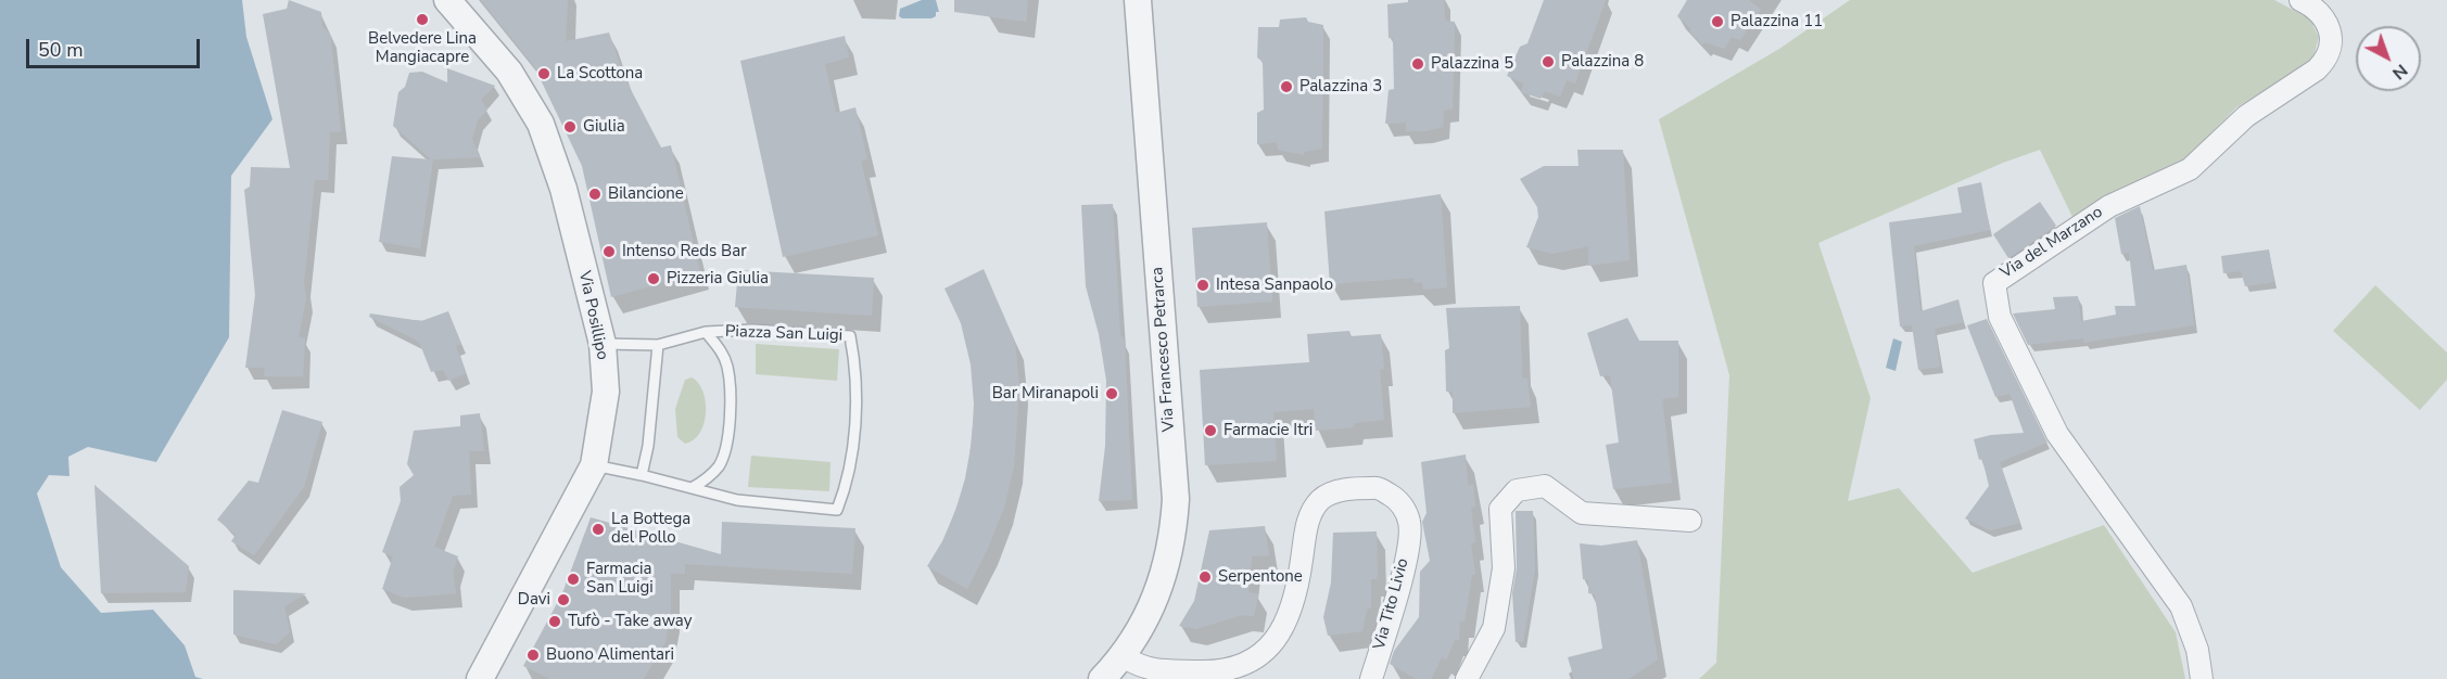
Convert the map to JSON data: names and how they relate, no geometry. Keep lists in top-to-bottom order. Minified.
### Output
{"streets":{"street":["Via del Marzano","Via Posillipo","Via Francesco Petrarca","Via Tito Livio"],"lane":["Piazza San Luigi"]},"crossings":[["Via Posillipo","Piazza San Luigi"],["Via Francesco Petrarca","Via Tito Livio"]],"places":["Belvedere Lina Mangiacapre","Palazzina 11","Palazzina 8","Palazzina 5","La Scottona","Palazzina 3","Giulia","Bilancione","Intenso Reds Bar","Pizzeria Giulia","Intesa Sanpaolo","Bar Miranapoli","Farmacie Itri","La Bottega del Pollo","Serpentone","Farmacia San Luigi","Davi","Tufò - Take away","Buono Alimentari"],"scale_bar":"50 m","north":"bottom right"}
